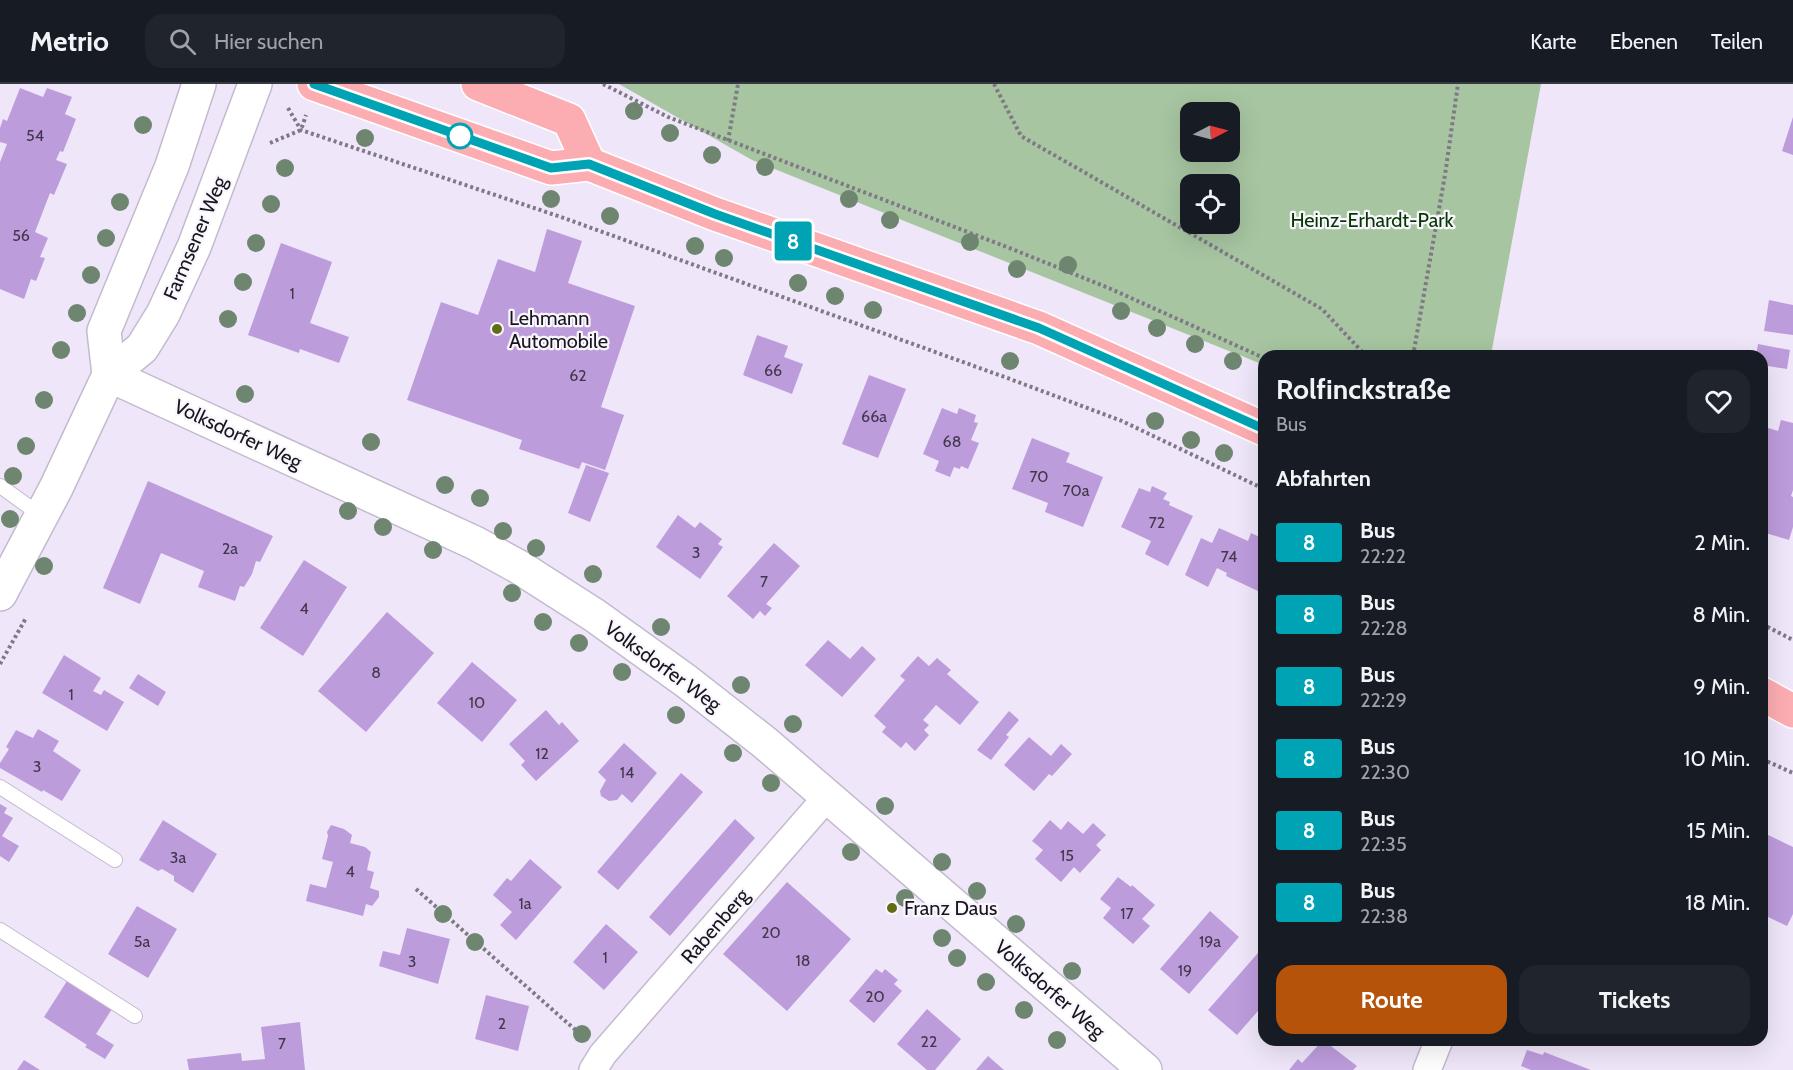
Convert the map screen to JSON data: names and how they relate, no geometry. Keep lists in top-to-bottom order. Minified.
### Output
{"streets":{"street":["Farmsener Weg","Volksdorfer Weg","Rabenberg"]},"crossings":[["Farmsener Weg","Volksdorfer Weg"],["Volksdorfer Weg","Rabenberg"]],"parks":["Heinz-Erhardt-Park"],"places":["Lehmann Automobile","Franz Daus"],"lines":["bus line 8"],"house_numbers":["54","56","1","66","62","66a","68","70","70a","72","2a","3","74","7","4","8","1","10","12","3","14","15","3a","4","1a","17","20","5a","19a","1","18","3","19","20","2","22","7"],"north":"right","page":{"header":"Metrio","search":"Hier suchen","nav":["Karte","Ebenen","Teilen"],"on_map":"8","heading":[["Rolfinckstraße","Bus"],"Abfahrten"],"list":[{"mark":"8","name":"Bus","note":"22:22","value":"2 Min."},{"mark":"8","name":"Bus","note":"22:28","value":"8 Min."},{"mark":"8","name":"Bus","note":"22:29","value":"9 Min."},{"mark":"8","name":"Bus","note":"22:30","value":"10 Min."},{"mark":"8","name":"Bus","note":"22:35","value":"15 Min."},{"mark":"8","name":"Bus","note":"22:38","value":"18 Min."}],"buttons":["Route","Tickets"]}}
